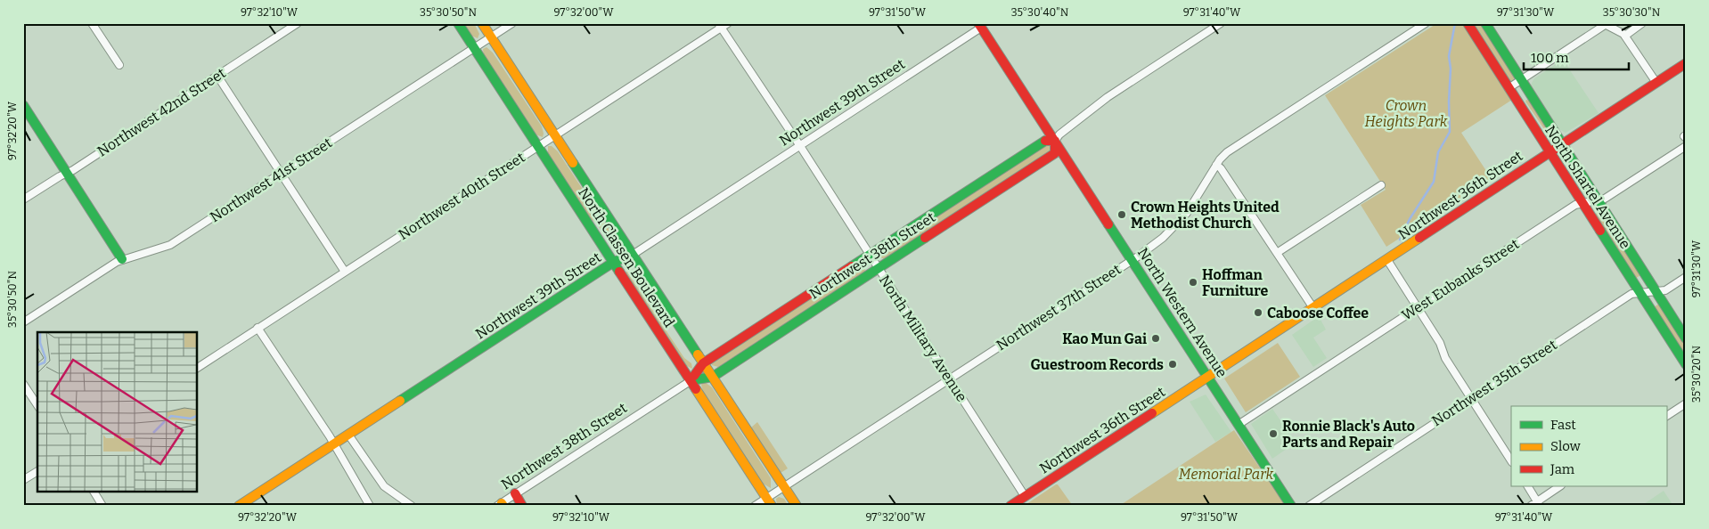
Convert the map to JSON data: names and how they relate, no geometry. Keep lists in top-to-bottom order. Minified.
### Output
{"streets":{"street":["Northwest 39th Street","Northwest 42nd Street","Northwest 41st Street","North Shartel Avenue","Northwest 36th Street","Northwest 40th Street","Northwest 38th Street","North Classen Boulevard","West Eubanks Street","Northwest 37th Street","North Western Avenue","North Military Avenue","Northwest 35th Street"]},"crossings":[["Northwest 39th Street","North Classen Boulevard"],["Northwest 39th Street","North Western Avenue"],["Northwest 39th Street","North Military Avenue"],["Northwest 41st Street","North Classen Boulevard"],["North Shartel Avenue","Northwest 36th Street"],["North Shartel Avenue","West Eubanks Street"],["North Shartel Avenue","Northwest 35th Street"],["Northwest 36th Street","North Western Avenue"],["Northwest 36th Street","North Military Avenue"],["Northwest 40th Street","North Classen Boulevard"],["Northwest 40th Street","North Military Avenue"],["Northwest 38th Street","North Classen Boulevard"],["Northwest 38th Street","North Western Avenue"],["Northwest 38th Street","North Military Avenue"],["North Classen Boulevard","Northwest 37th Street"],["West Eubanks Street","North Western Avenue"],["Northwest 37th Street","North Western Avenue"],["Northwest 37th Street","North Military Avenue"]],"parks":["Crown Heights Park","Memorial Park"],"places":["Crown Heights United Methodist Church","Hoffman Furniture","Caboose Coffee","Kao Mun Gai","Guestroom Records","Ronnie Black's Auto Parts and Repair"],"legend":["Fast","Slow","Jam"],"scale_bar":"100 m","coordinates":["97°32'10\"W","35°30'50\"N","97°32'00\"W","97°31'50\"W","35°30'40\"N","97°31'40\"W","97°31'30\"W","35°30'30\"N","97°32'20\"W","35°30'20\"N"]}
